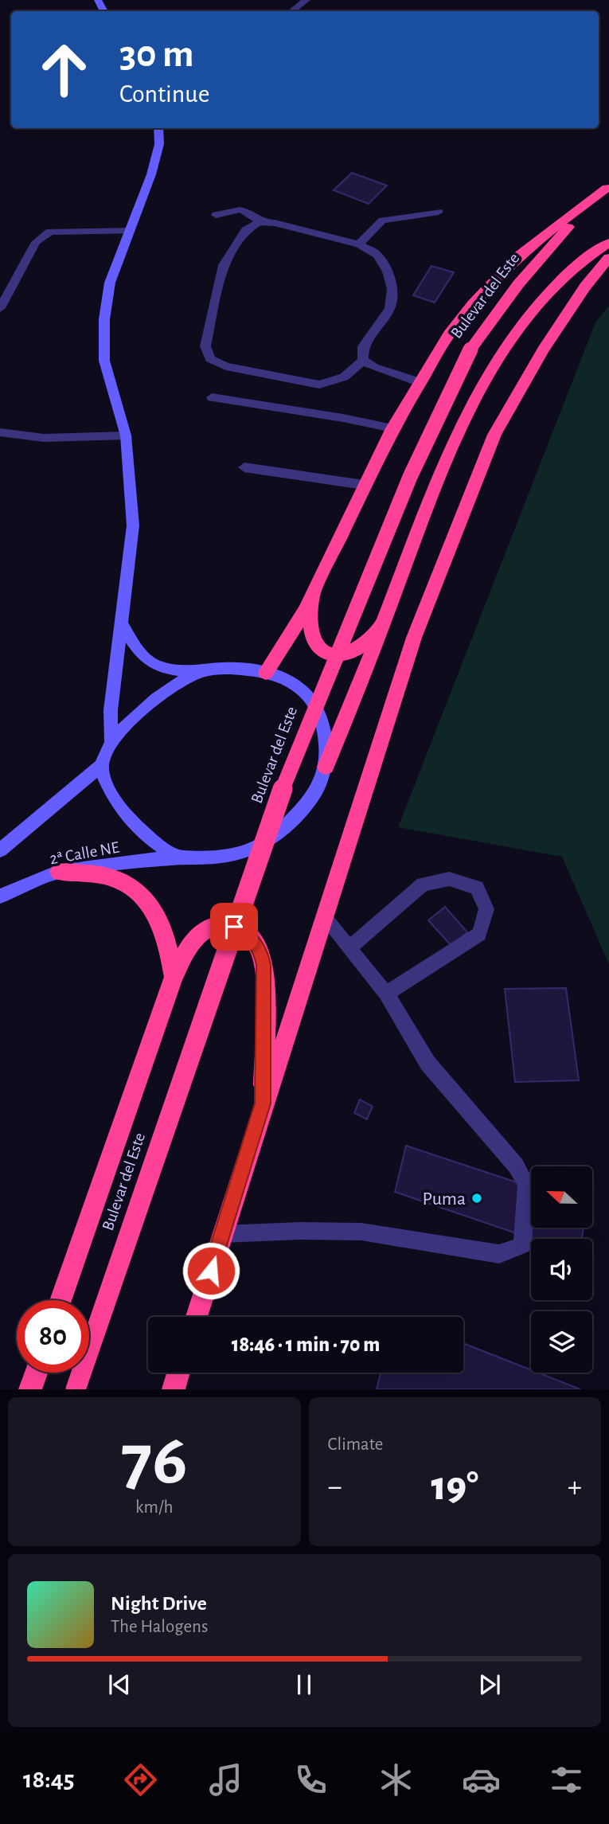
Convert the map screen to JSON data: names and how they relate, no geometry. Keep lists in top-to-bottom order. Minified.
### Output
{"streets":{"highway":["Bulevar del Este"],"street":["2ª Calle NE"]},"places":["Puma"],"north":"left","page":{"turn":["30 m","Continue"],"limit":"80","trip":"18:46 · 1 min · 70 m","tile":[["76","km/h"],"Climate"],"heat":["−","19°","+"],"song":["Night Drive","The Halogens"],"tabs":"18:45"}}
